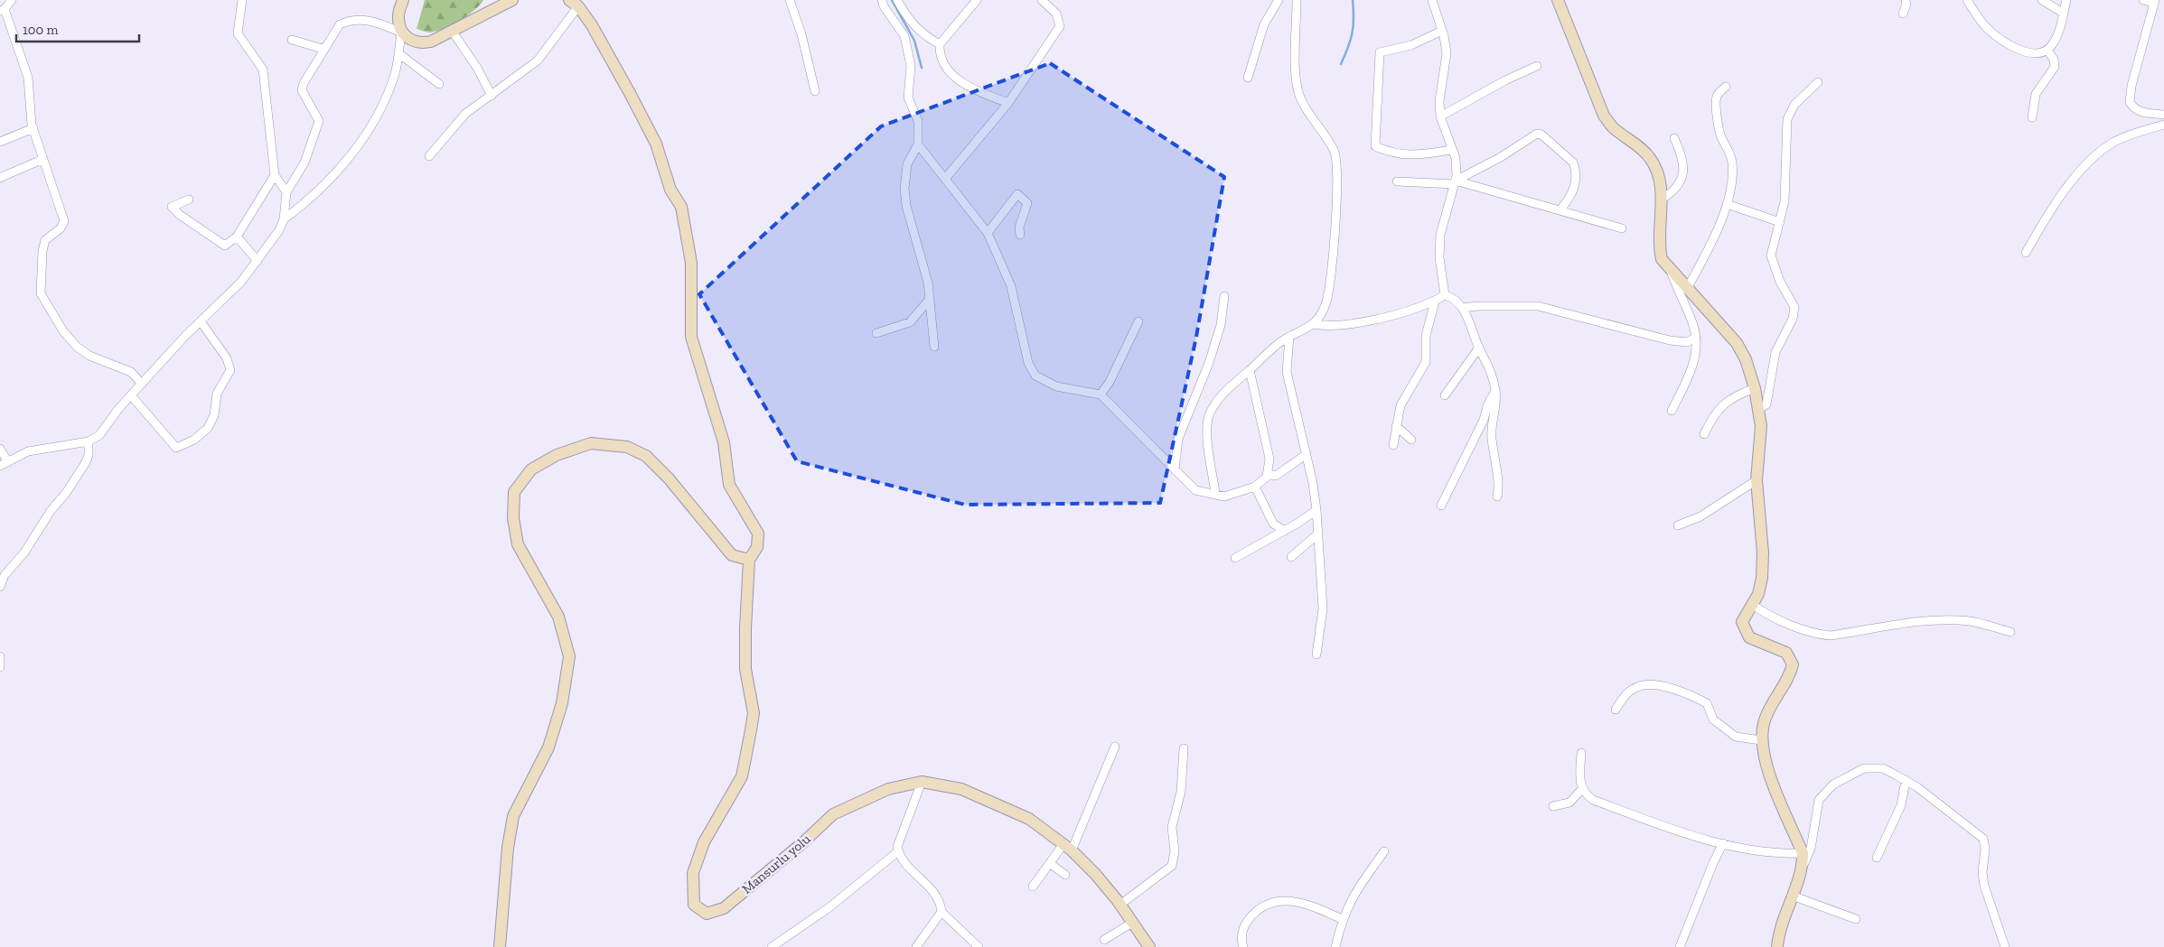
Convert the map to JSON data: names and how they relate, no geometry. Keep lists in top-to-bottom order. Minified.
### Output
{"streets":{"street":["Mansurlu yolu"]},"scale_bar":"100 m"}
